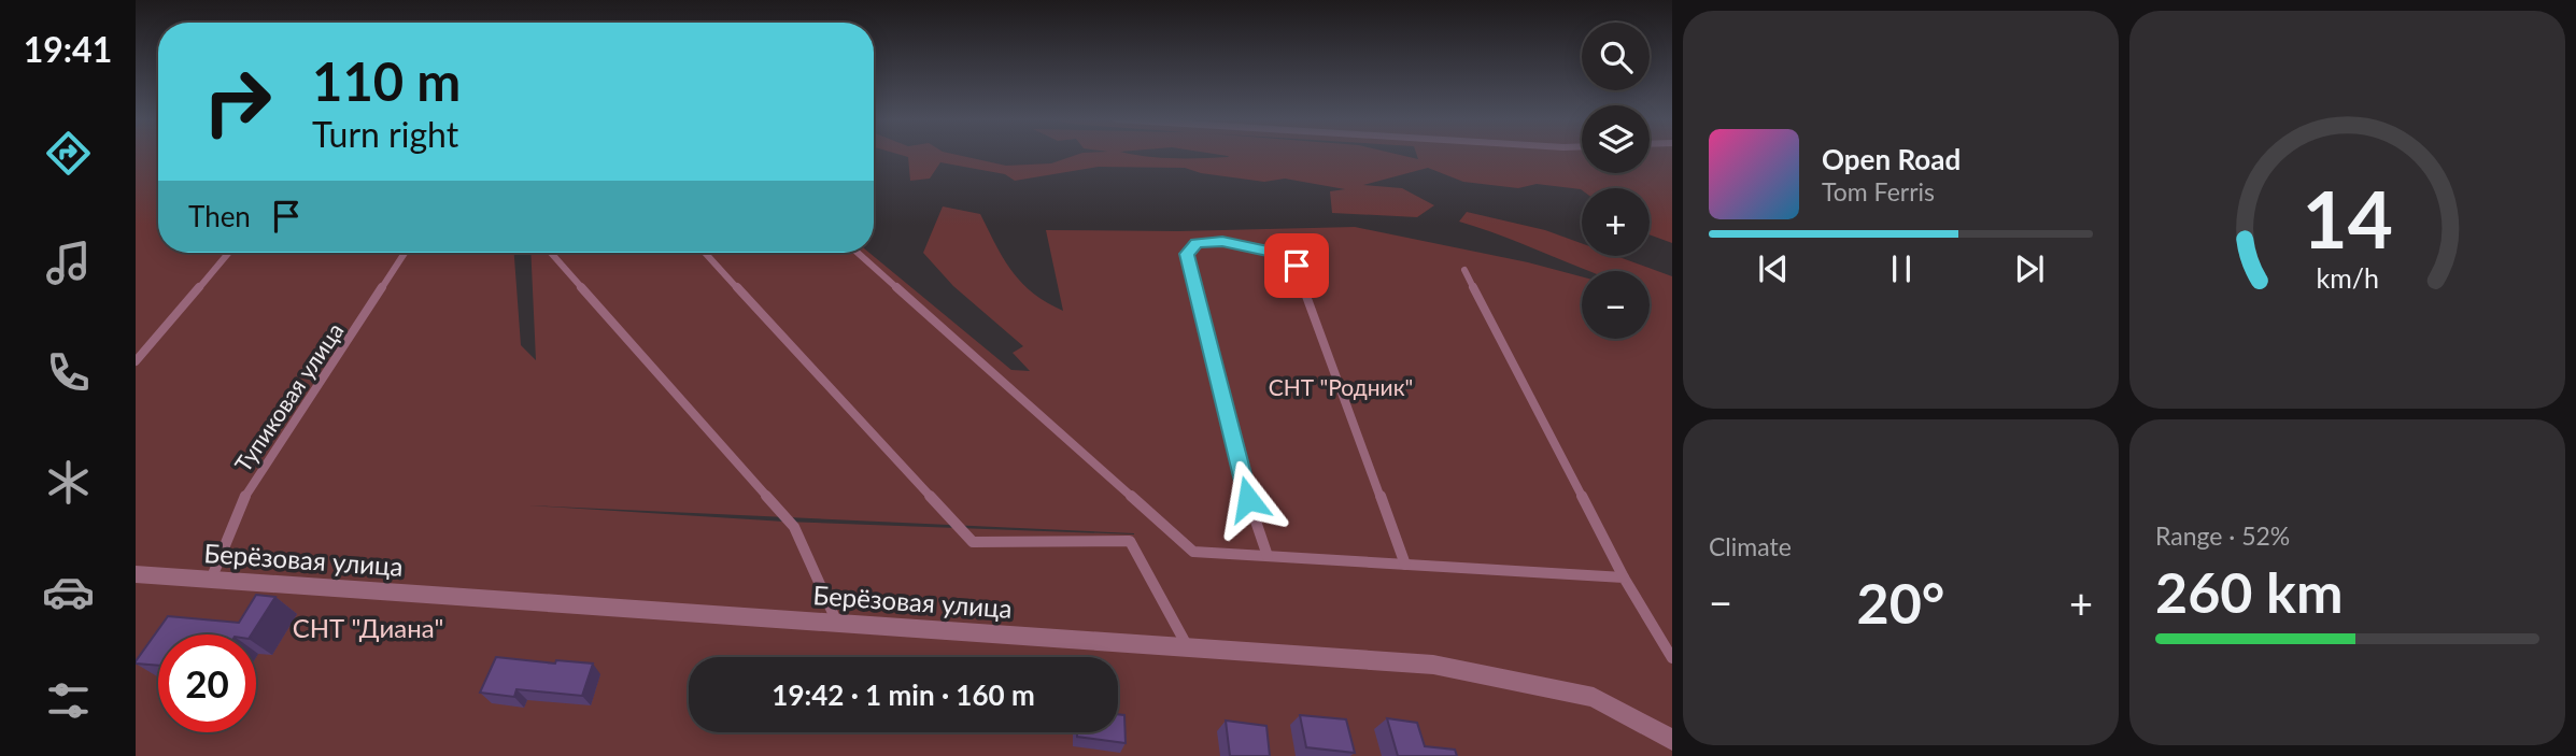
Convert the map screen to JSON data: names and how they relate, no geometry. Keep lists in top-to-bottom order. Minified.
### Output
{"streets":{"street":["Берёзовая улица"],"lane":["Тупиковая улица"]},"crossings":[["Тупиковая улица","Берёзовая улица"]],"parks":["СНТ \"Родник\"","СНТ \"Диана\""],"page":{"tabs":"19:41","map_buttons":["+","−"],"turn":["110 m","Turn right"],"song":["Open Road","Tom Ferris"],"then":"Then","tile":["Climate",["Range · 52%","260 km"]],"heat":["−","20°","+"],"limit":"20","trip":"19:42 · 1 min · 160 m","gauge":["14","km/h"]}}
